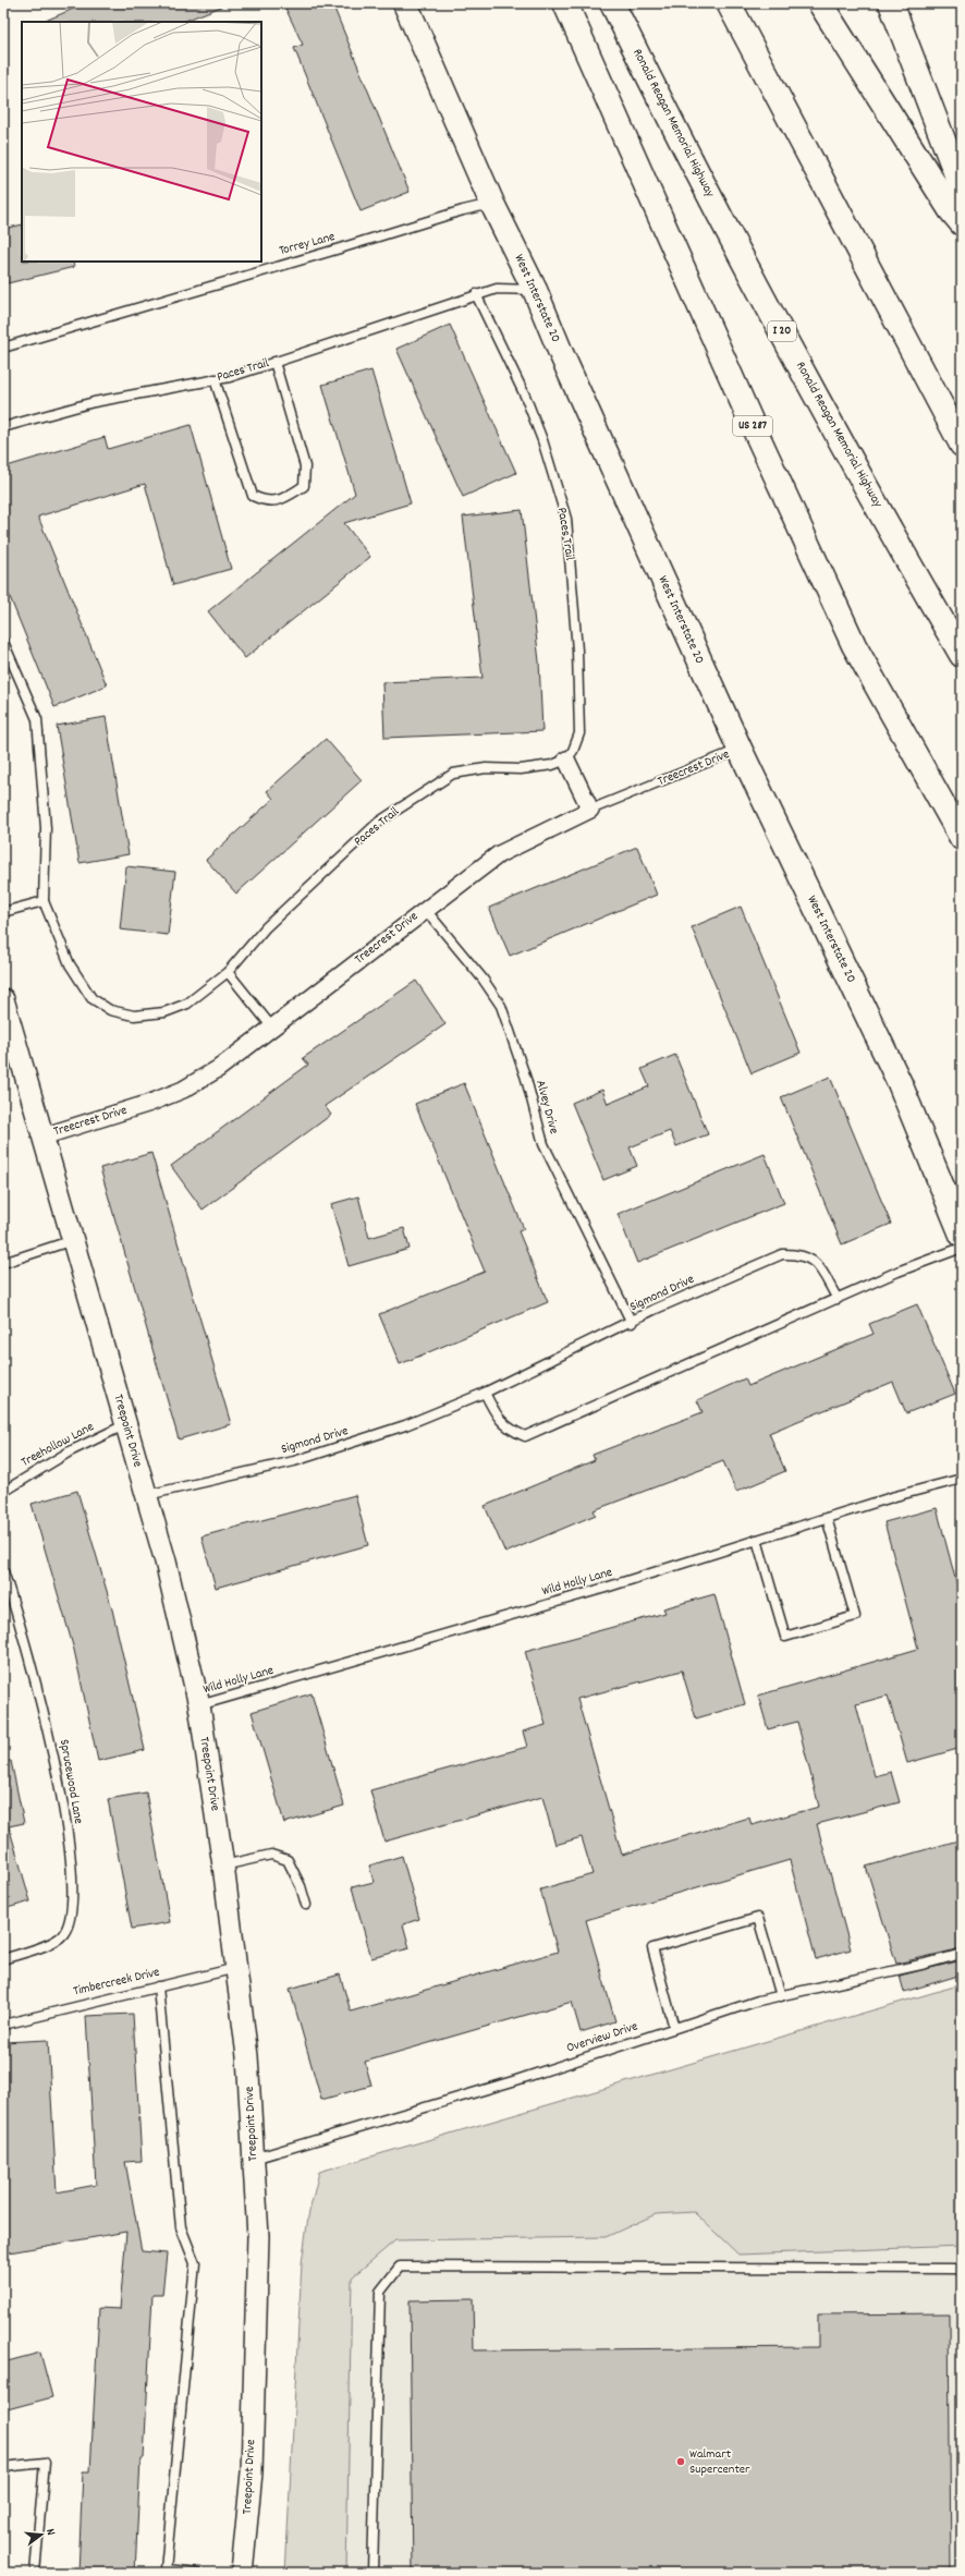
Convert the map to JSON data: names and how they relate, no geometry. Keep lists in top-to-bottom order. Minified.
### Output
{"streets":{"main road":["Ronald Reagan Memorial Highway","West Interstate 20","I 20","US 287"],"street":["Treecrest Drive","Treepoint Drive"],"lane":["Torrey Lane","Paces Trail","Alvey Drive","Sigmond Drive","Treehollow Lane","Wild Holly Lane","Sprucewood Lane","Timbercreek Drive","Overview Drive"]},"crossings":[["Torrey Lane","West Interstate 20"],["West Interstate 20","Paces Trail"],["West Interstate 20","Treecrest Drive"],["Treecrest Drive","Alvey Drive"],["Treecrest Drive","Treepoint Drive"],["Alvey Drive","Sigmond Drive"],["Sigmond Drive","Treepoint Drive"],["Treepoint Drive","Treehollow Lane"],["Treepoint Drive","Wild Holly Lane"],["Treepoint Drive","Timbercreek Drive"],["Treepoint Drive","Overview Drive"]],"places":["Walmart Supercenter"],"north":"right"}
